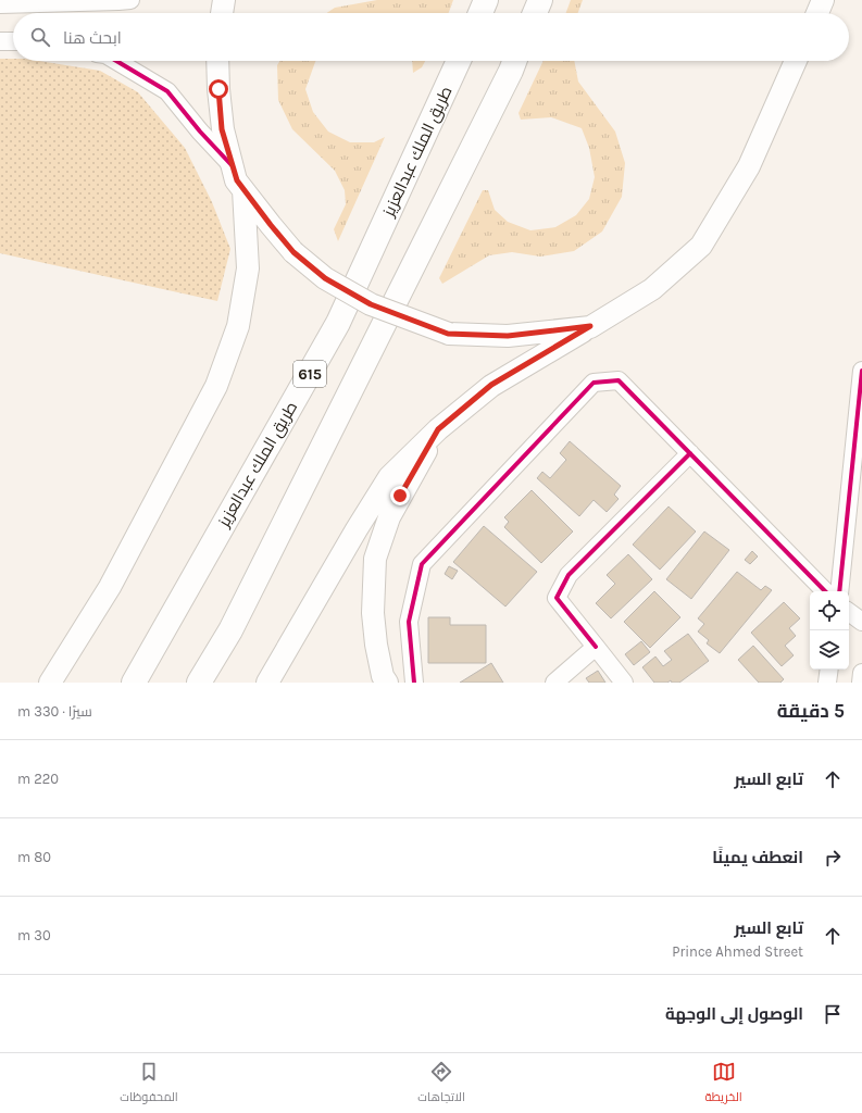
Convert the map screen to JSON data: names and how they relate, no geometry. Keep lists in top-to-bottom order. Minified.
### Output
{"streets":{"highway":["طريق الملك عبدالعزيز","615"]},"page":{"search":"ابحث هنا","heading":["5 دقيقة","سيرًا · 330 m"],"list":[["تابع السير","220 m"],["انعطف يمينًا","80 m"],["تابع السير","Prince Ahmed Street","30 m"],"الوصول إلى الوجهة"],"nav":["الخريطة","الاتجاهات","المحفوظات"]}}
